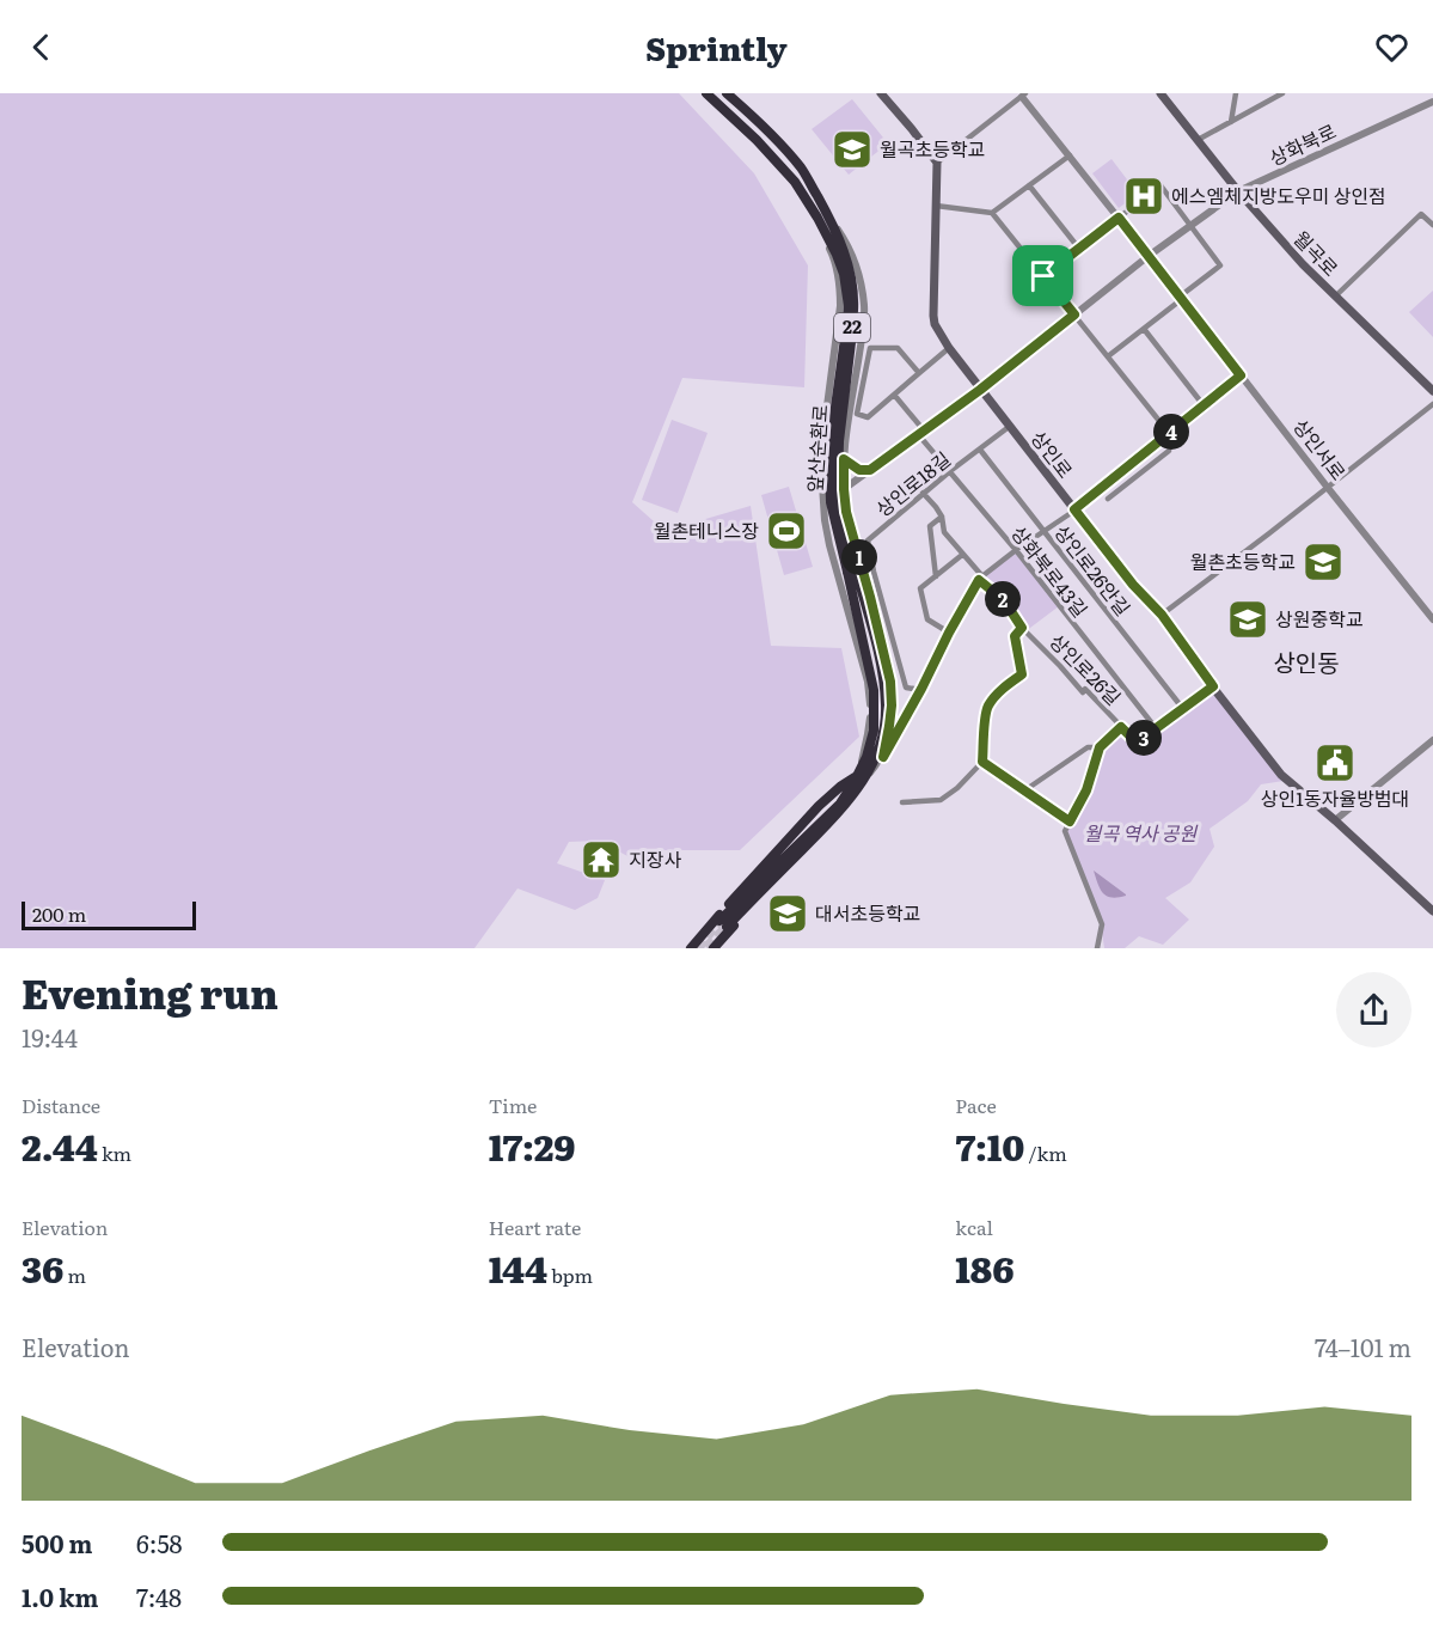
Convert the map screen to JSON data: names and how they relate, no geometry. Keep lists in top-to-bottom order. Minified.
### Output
{"streets":{"highway":["22","앞산순환로"],"main road":["월곡로","상인로"],"street":["상화북로","상인서로","상인로18길","상인로26안길","상화북로43길","상인로26길"]},"crossings":[["상화북로","월곡로"],["상화북로","상인서로"],["상화북로","상인로"],["상화북로","상화북로43길"],["상인로","상인로18길"],["상인로","상인로26길"],["상인로18길","상인로26안길"],["상인로18길","상화북로43길"],["상인로18길","상인로26길"],["상인로26안길","상인로26길"],["상화북로43길","상인로26길"]],"districts":["상인동"],"parks":["월곡 역사 공원"],"places":{"school or university":["월곡초등학교","월촌초등학교","상원중학교","대서초등학교"],"hospital":["에스엠체지방도우미 상인점"],"sports":["월촌테니스장"],"public building":["상인1동자율방범대"],"temple":["지장사"]},"scale_bar":"200 m","page":{"header":"Sprintly","pins":["4","1","2","3"],"scale":"200 m","heading":["Evening run","19:44"],"stats":[["Distance","2.44 km"],["Time","17:29"],["Pace","7:10 /km"],["Elevation","36 m"],["Heart rate","144 bpm"],["kcal","186"]],"chart":["Elevation","74–101 m"],"list":[{"name":"500 m","note":"6:58"},{"name":"1.0 km","note":"7:48"}]}}
